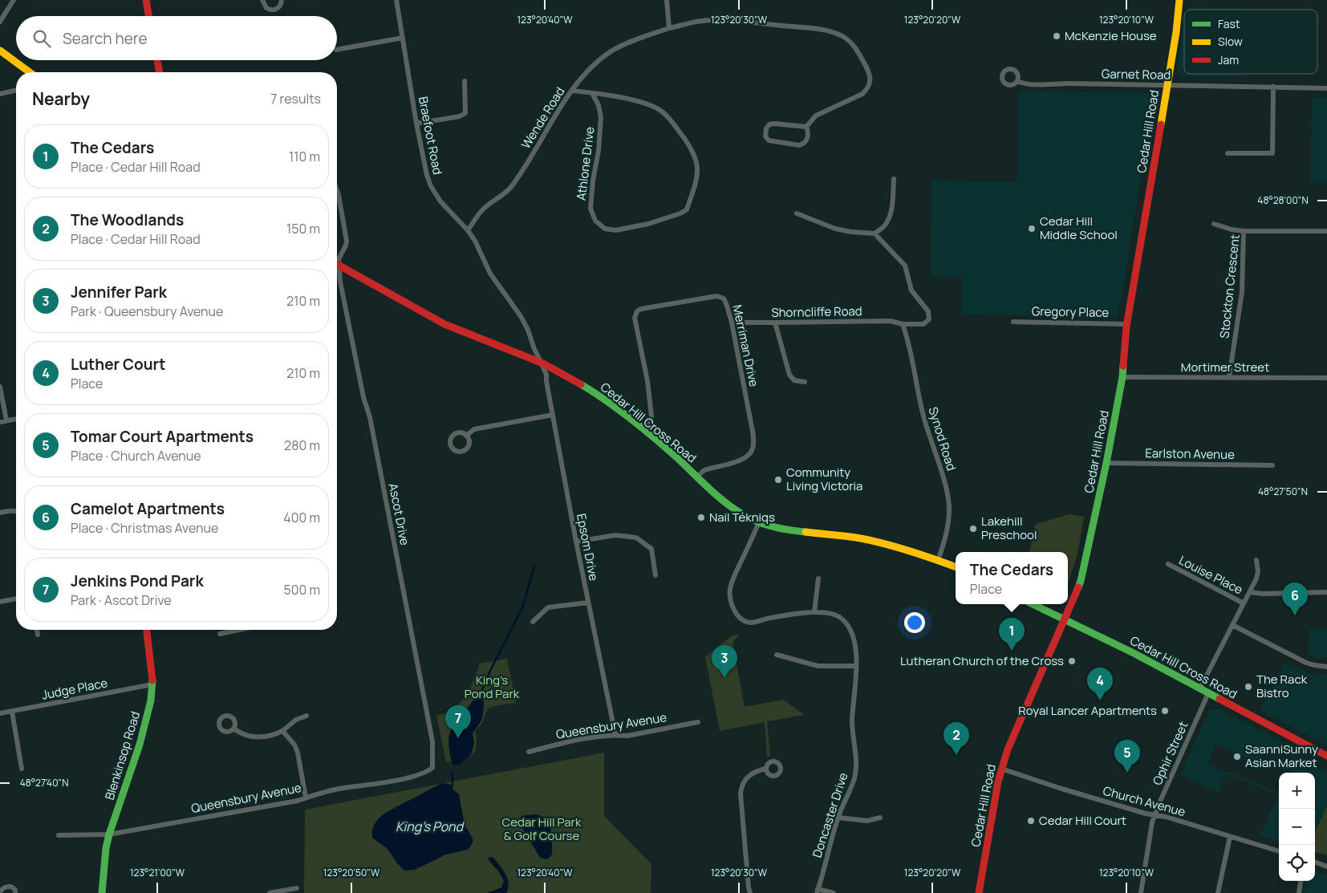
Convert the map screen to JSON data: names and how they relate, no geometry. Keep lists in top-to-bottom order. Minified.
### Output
{"streets":{"street":["Garnet Road","Wende Road","Cedar Hill Road","Braefoot Road","Athlone Drive","Stockton Crescent","Shorncliffe Road","Gregory Place","Merriman Drive","Mortimer Street","Cedar Hill Cross Road","Synod Road","Earlston Avenue","Ascot Drive","Epsom Drive","Louise Place","Judge Place","Queensbury Avenue","Ophir Street","Blenkinsop Road","Church Avenue","Doncaster Drive"]},"crossings":[["Garnet Road","Cedar Hill Road"],["Wende Road","Braefoot Road"],["Wende Road","Athlone Drive"],["Cedar Hill Road","Gregory Place"],["Cedar Hill Road","Mortimer Street"],["Cedar Hill Road","Cedar Hill Cross Road"],["Cedar Hill Road","Earlston Avenue"],["Cedar Hill Road","Church Avenue"],["Braefoot Road","Cedar Hill Cross Road"],["Braefoot Road","Epsom Drive"],["Stockton Crescent","Mortimer Street"],["Shorncliffe Road","Merriman Drive"],["Shorncliffe Road","Synod Road"],["Merriman Drive","Cedar Hill Cross Road"],["Cedar Hill Cross Road","Synod Road"],["Cedar Hill Cross Road","Epsom Drive"],["Cedar Hill Cross Road","Ophir Street"],["Ascot Drive","Queensbury Avenue"],["Epsom Drive","Queensbury Avenue"],["Judge Place","Blenkinsop Road"],["Queensbury Avenue","Blenkinsop Road"],["Ophir Street","Church Avenue"]],"water":["King's Pond"],"parks":["King's Pond Park","Cedar Hill Park & Golf Course"],"places":["McKenzie House","Cedar Hill Middle School","Community Living Victoria","Nail Tékniqs","Lakehill Preschool","Lutheran Church of the Cross","The Rack Bistro","Royal Lancer Apartments","SaanniSunny Asian Market","Cedar Hill Court"],"legend":["Fast","Slow","Jam"],"page":{"search":"Search here","heading":["Nearby","7 results"],"list":[{"mark":"1","name":"The Cedars","note":"Place · Cedar Hill Road","value":"110 m"},{"mark":"2","name":"The Woodlands","note":"Place · Cedar Hill Road","value":"150 m"},{"mark":"3","name":"Jennifer Park","note":"Park · Queensbury Avenue","value":"210 m"},{"mark":"4","name":"Luther Court","note":"Place","value":"210 m"},{"mark":"5","name":"Tomar Court Apartments","note":"Place · Church Avenue","value":"280 m"},{"mark":"6","name":"Camelot Apartments","note":"Place · Christmas Avenue","value":"400 m"},{"mark":"7","name":"Jenkins Pond Park","note":"Park · Ascot Drive","value":"500 m"}],"popup":["The Cedars","Place"],"pins":["6","1","3","4","7","2","5"],"map_buttons":["+","−"]},"coordinates":["123°20'40\"W","123°20'30\"W","123°20'20\"W","123°20'10\"W","48°28'00\"N","48°27'50\"N","48°27'40\"N","123°21'00\"W","123°20'50\"W"]}
